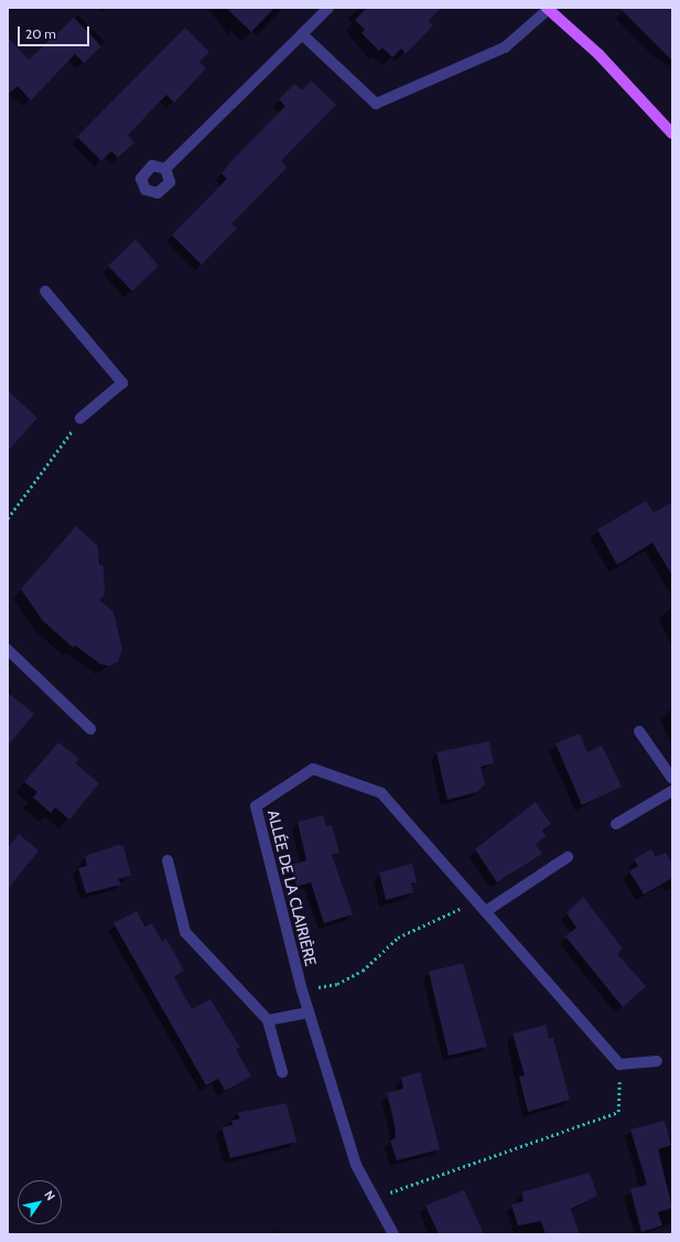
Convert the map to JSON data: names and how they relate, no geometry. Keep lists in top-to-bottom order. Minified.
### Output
{"streets":{"street":["ALLÉE DE LA CLAIRIÈRE"]},"scale_bar":"20 m","north":"top right"}
